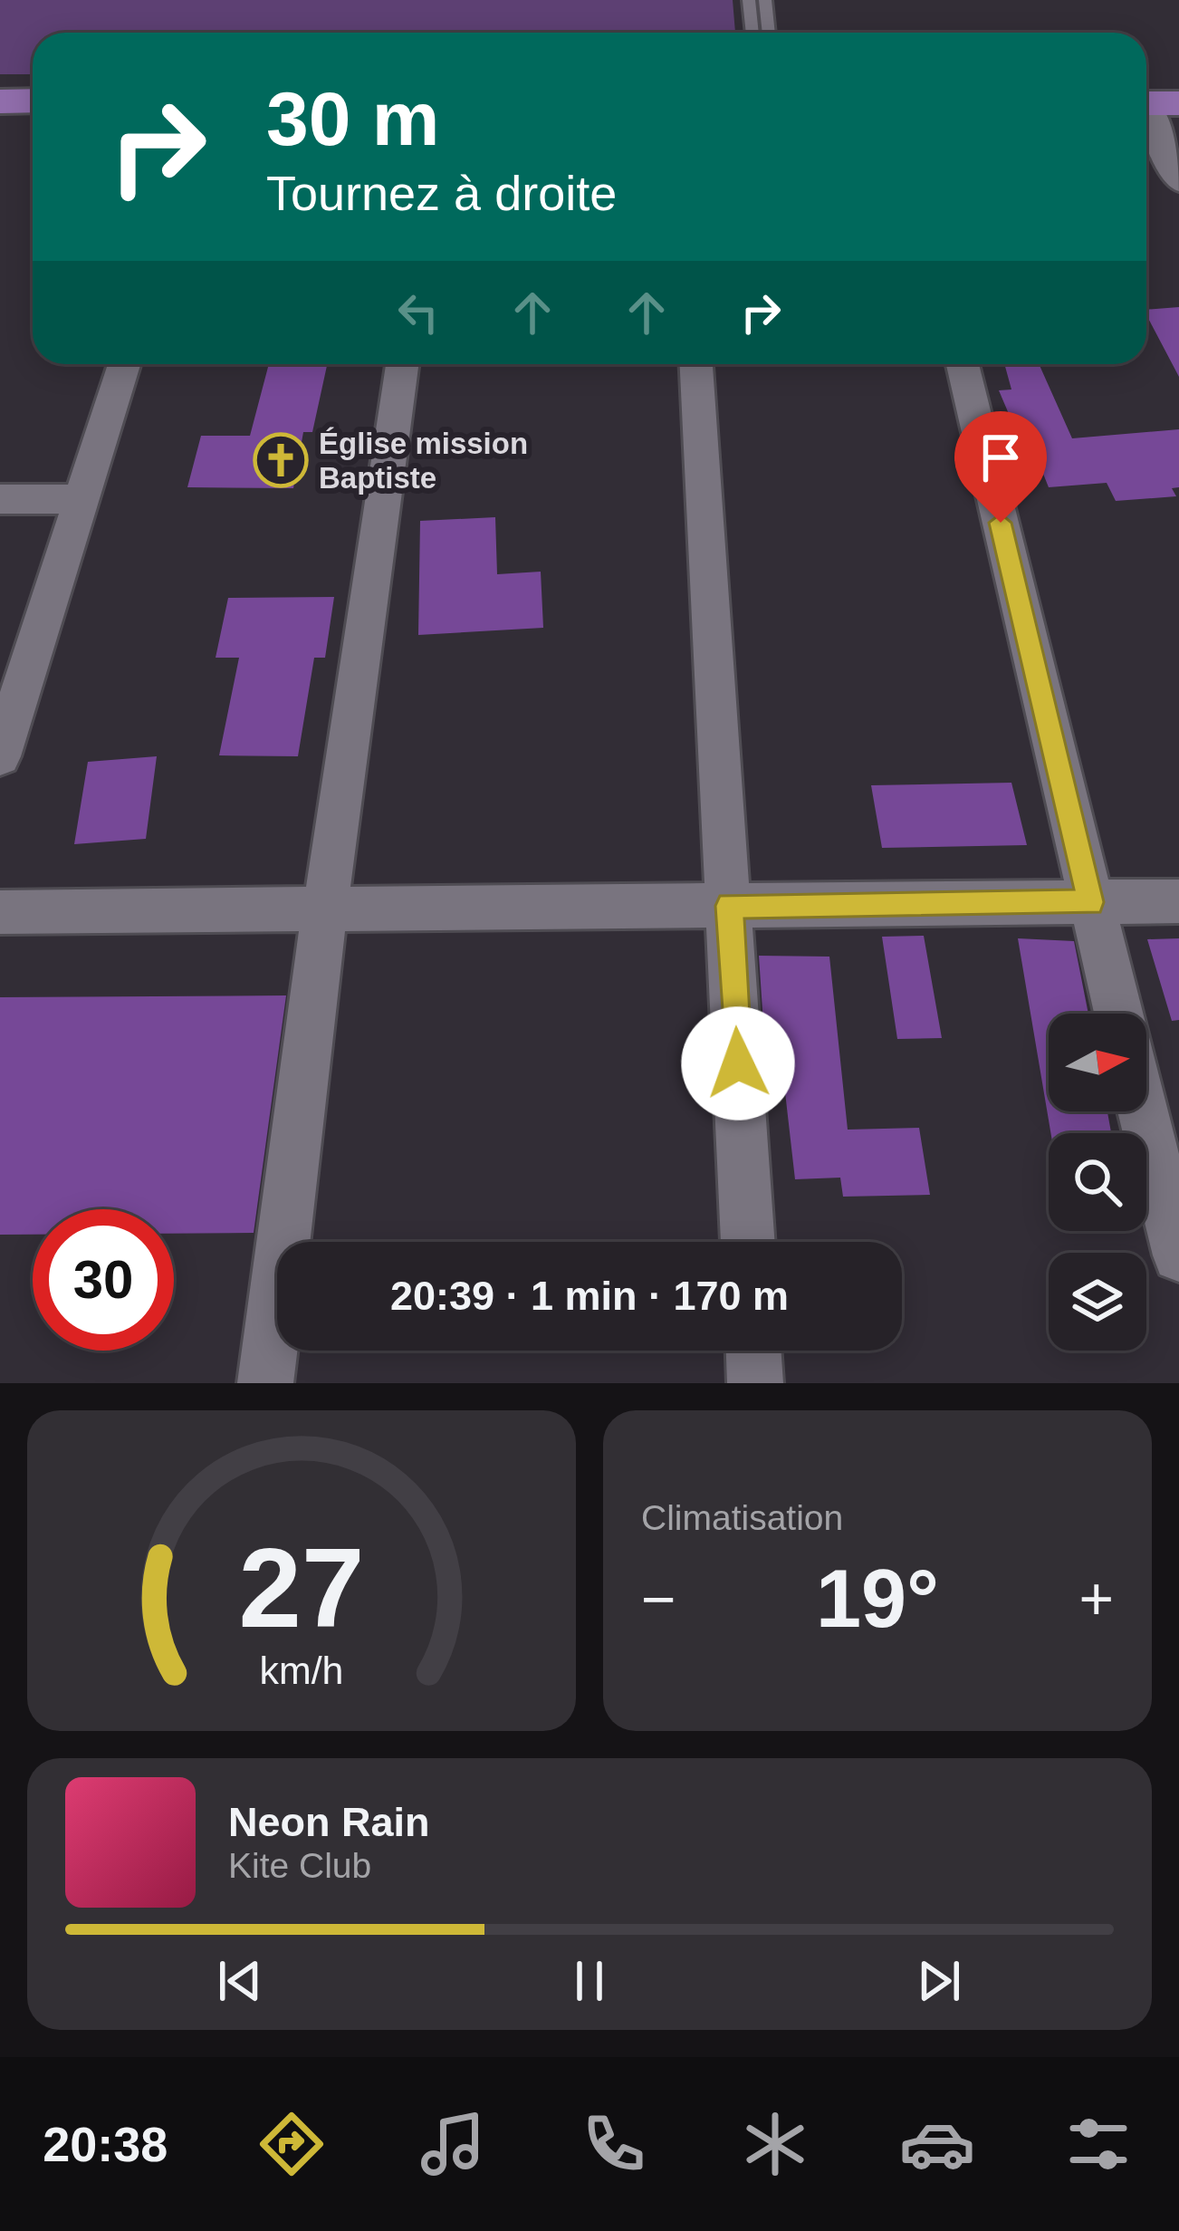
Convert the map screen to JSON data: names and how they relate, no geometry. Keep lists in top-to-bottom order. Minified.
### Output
{"places":{"church":["Église mission Baptiste"]},"north":"right","page":{"turn":["30 m","Tournez à droite"],"limit":"30","trip":"20:39 · 1 min · 170 m","tile":"Climatisation","heat":["−","19°","+"],"song":["Neon Rain","Kite Club"],"tabs":"20:38","gauge":["27","km/h"]}}
